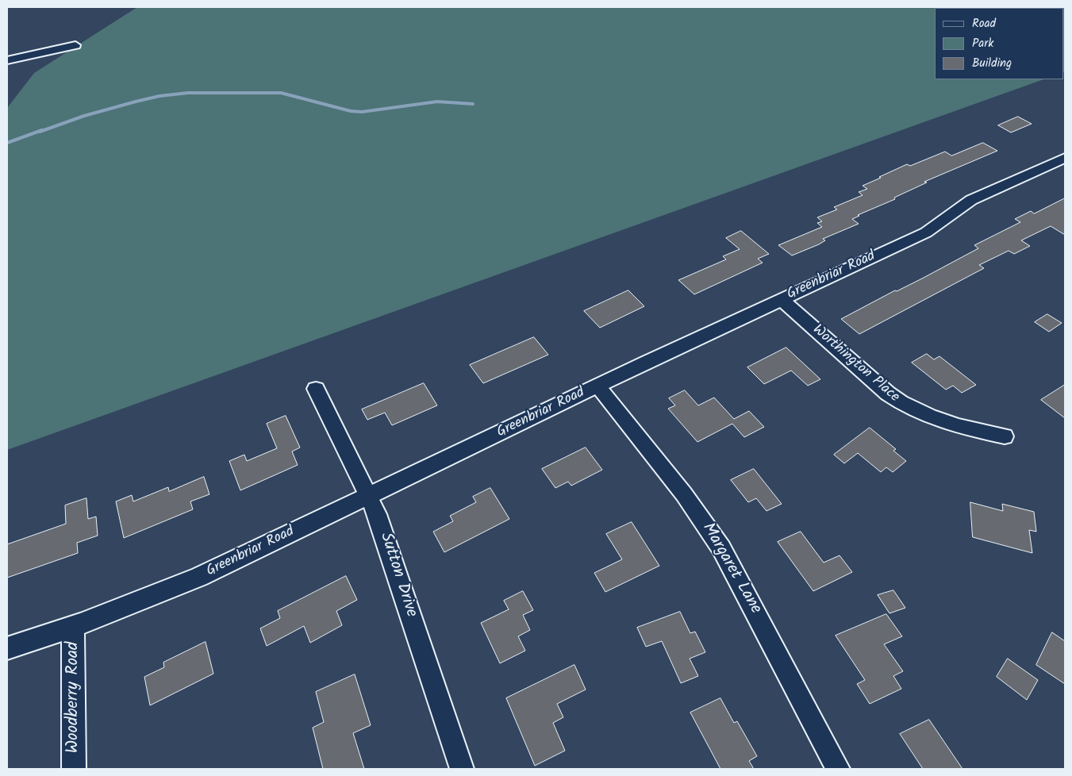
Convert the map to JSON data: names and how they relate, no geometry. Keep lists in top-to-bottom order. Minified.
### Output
{"streets":{"street":["Greenbriar Road","Worthington Place","Margaret Lane","Sutton Drive","Woodberry Road"]},"crossings":[["Greenbriar Road","Worthington Place"],["Greenbriar Road","Margaret Lane"],["Greenbriar Road","Sutton Drive"],["Greenbriar Road","Woodberry Road"]],"legend":["Road","Park","Building"]}
